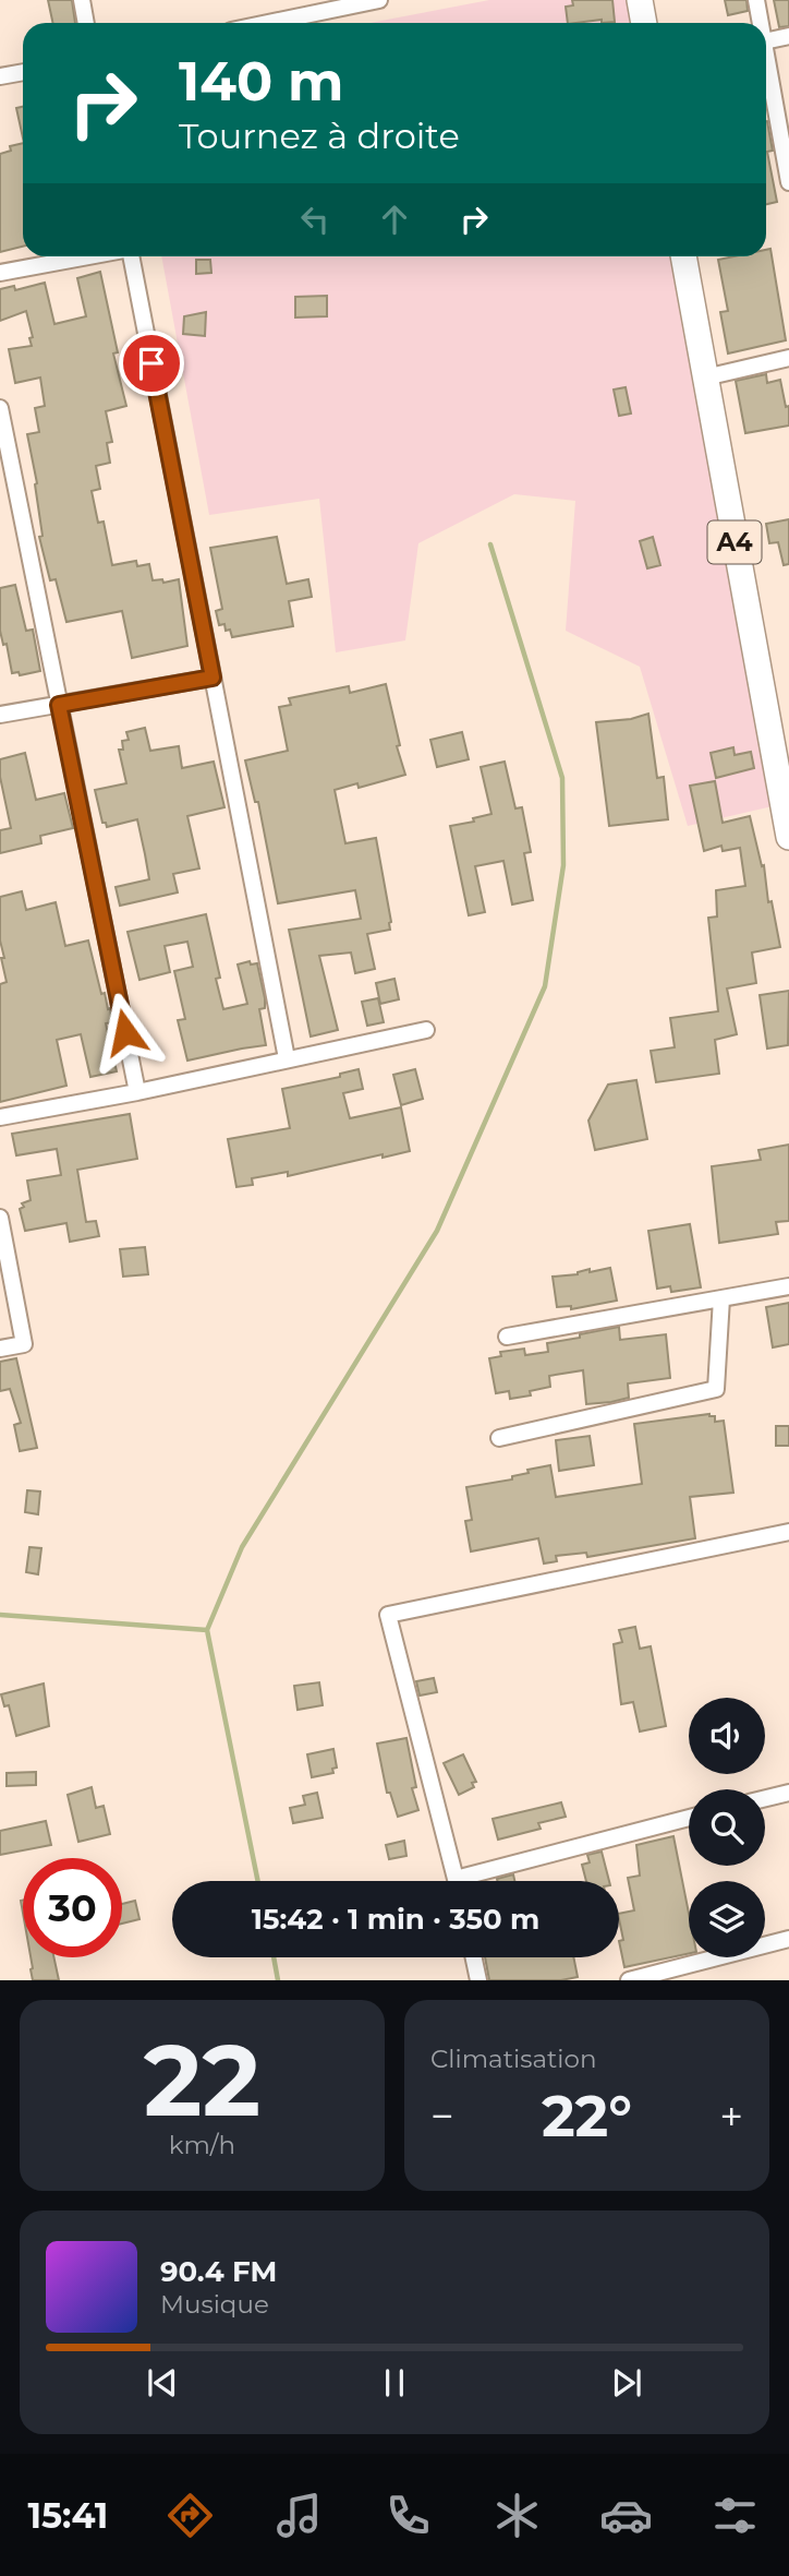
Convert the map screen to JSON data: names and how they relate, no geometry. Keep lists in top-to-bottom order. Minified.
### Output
{"streets":{"main road":["A4"]},"page":{"turn":["140 m","Tournez à droite"],"limit":"30","trip":"15:42 · 1 min · 350 m","tile":[["22","km/h"],"Climatisation"],"heat":["−","22°","+"],"song":["90.4 FM","Musique"],"tabs":"15:41"}}
